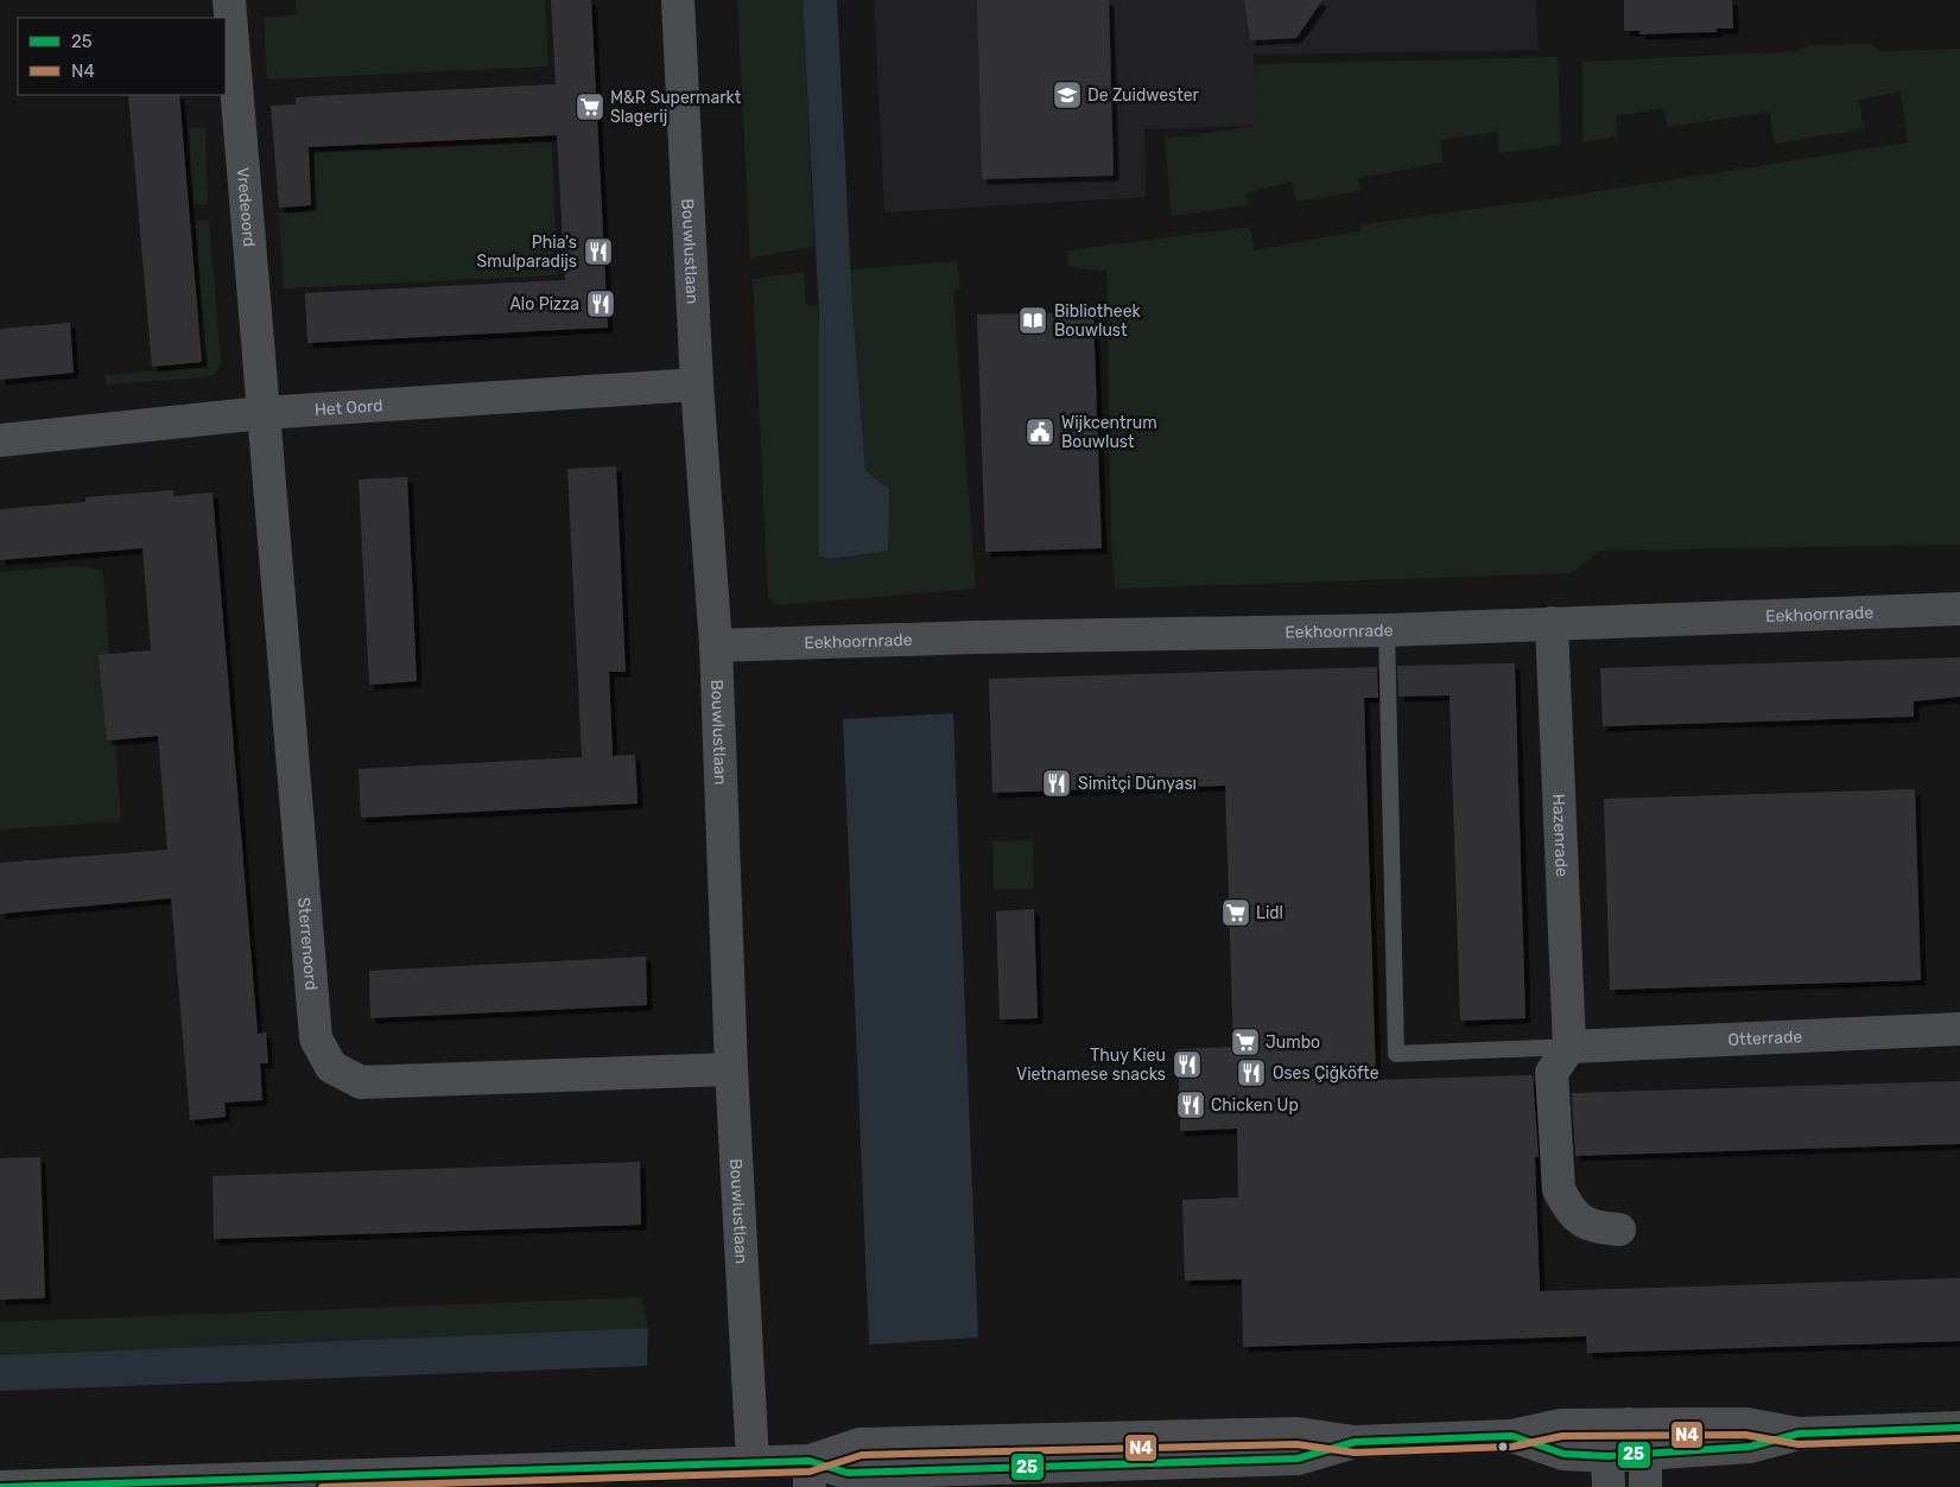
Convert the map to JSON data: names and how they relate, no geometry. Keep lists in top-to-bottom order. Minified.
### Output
{"streets":{"street":["Vredeoord","Bouwlustlaan","Het Oord","Eekhoornrade","Hazenrade","Sterrenoord","Otterrade"]},"crossings":[["Vredeoord","Het Oord"],["Vredeoord","Sterrenoord"],["Bouwlustlaan","Het Oord"],["Bouwlustlaan","Eekhoornrade"],["Bouwlustlaan","Sterrenoord"],["Het Oord","Sterrenoord"],["Eekhoornrade","Hazenrade"],["Hazenrade","Otterrade"]],"places":{"school or university":["De Zuidwester"],"supermarket":["M&R Supermarkt Slagerij","Lidl","Jumbo"],"restaurant":["Phia's Smulparadijs","Alo Pizza","Simitçi Dünyası","Thuy Kieu Vietnamese snacks","Oses Çiğköfte","Chicken Up"],"library":["Bibliotheek Bouwlust"],"public building":["Wijkcentrum Bouwlust"]},"lines":["transit line 25","transit line N4"],"legend":["25","N4"]}
